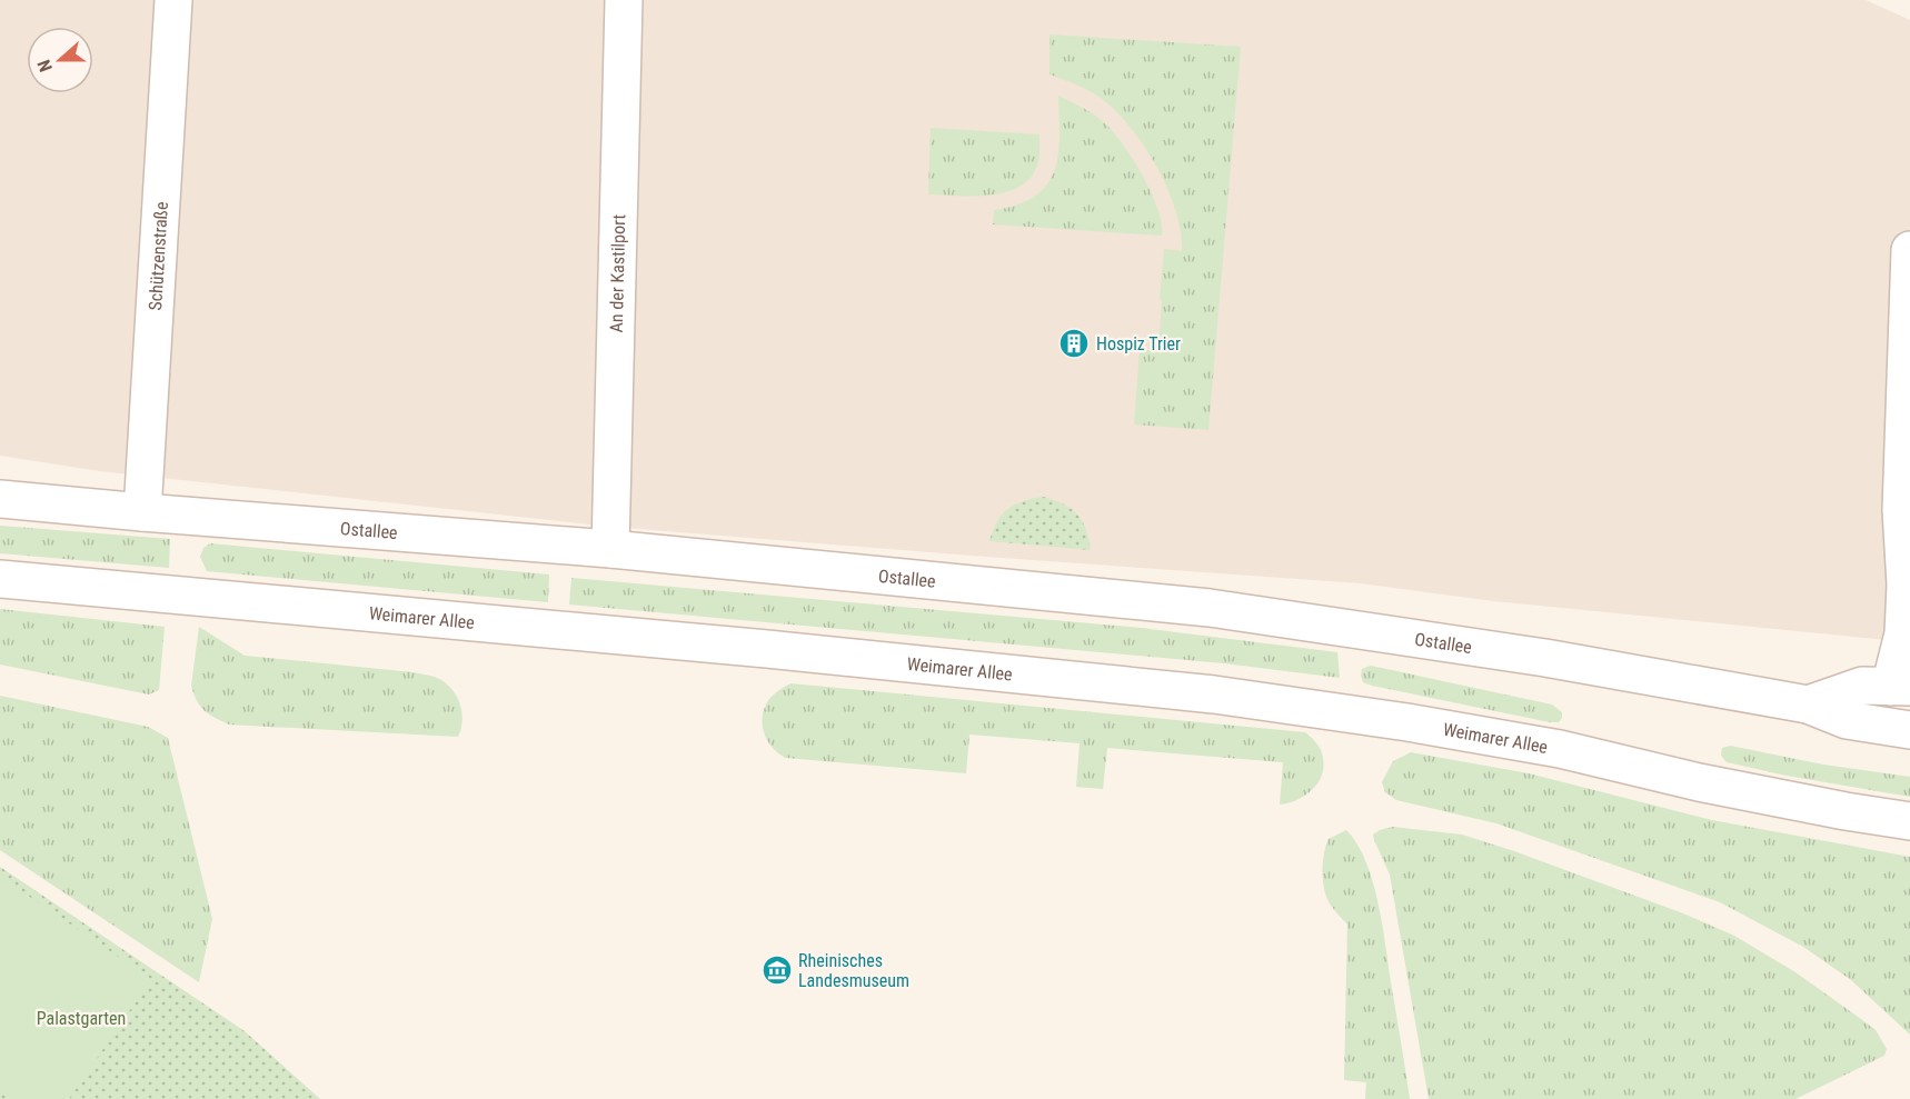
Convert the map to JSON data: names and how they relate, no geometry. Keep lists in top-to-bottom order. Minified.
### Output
{"streets":{"main road":["Schützenstraße","An der Kastilport","Ostallee","Weimarer Allee"]},"crossings":[["Schützenstraße","Ostallee"],["An der Kastilport","Ostallee"]],"parks":["Palastgarten"],"places":{"building":["Hospiz Trier"],"museum":["Rheinisches Landesmuseum"]},"north":"left"}
